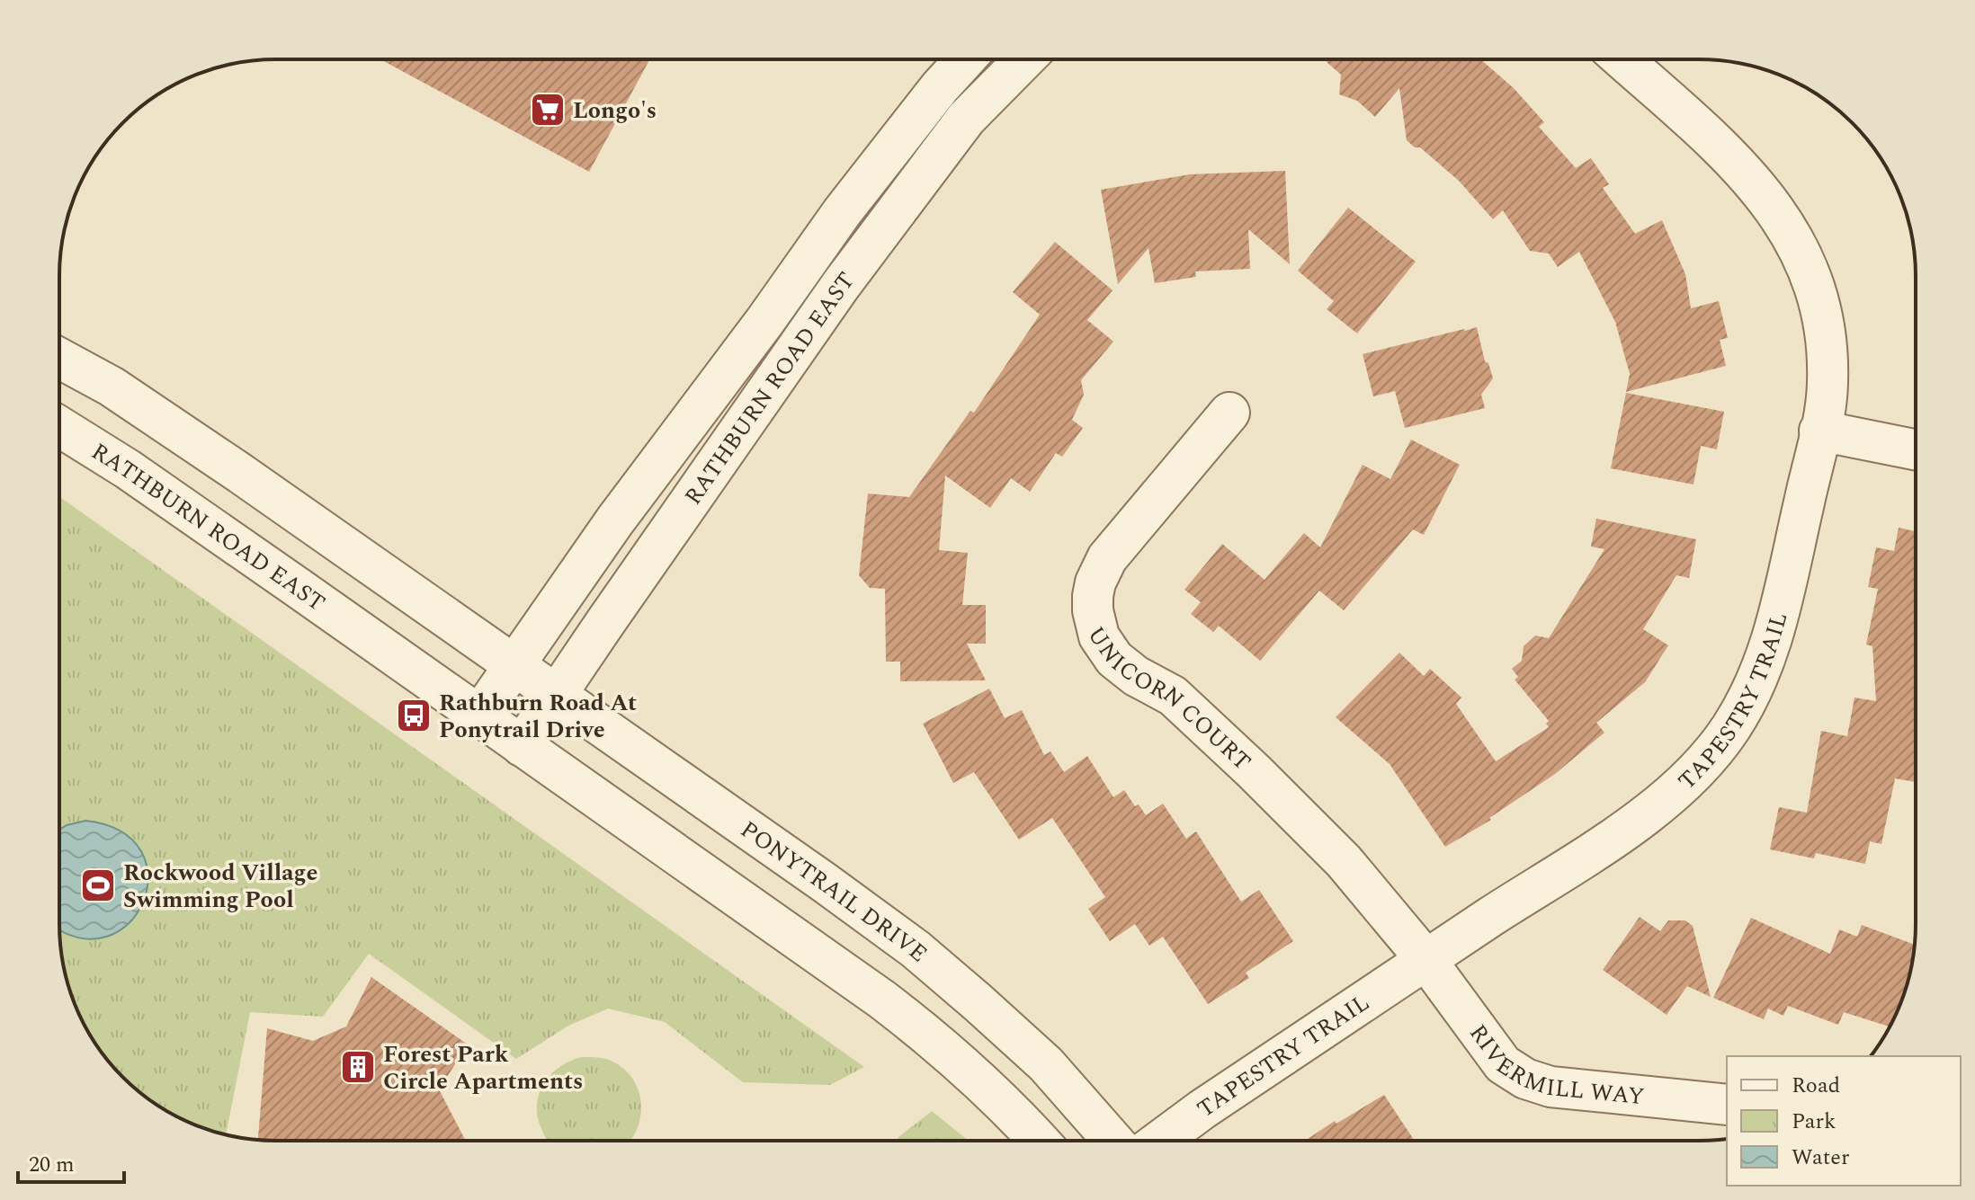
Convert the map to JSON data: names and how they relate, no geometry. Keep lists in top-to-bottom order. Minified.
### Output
{"streets":{"street":["RATHBURN ROAD EAST","UNICORN COURT","TAPESTRY TRAIL","PONYTRAIL DRIVE","RIVERMILL WAY"]},"crossings":[["RATHBURN ROAD EAST","PONYTRAIL DRIVE"],["UNICORN COURT","TAPESTRY TRAIL"],["UNICORN COURT","RIVERMILL WAY"],["TAPESTRY TRAIL","RIVERMILL WAY"]],"places":{"supermarket":["Longo's"],"bus stop":["Rathburn Road At Ponytrail Drive"],"sports":["Rockwood Village Swimming Pool"],"building":["Forest Park Circle Apartments"]},"legend":["Road","Park","Water"],"scale_bar":"20 m"}
